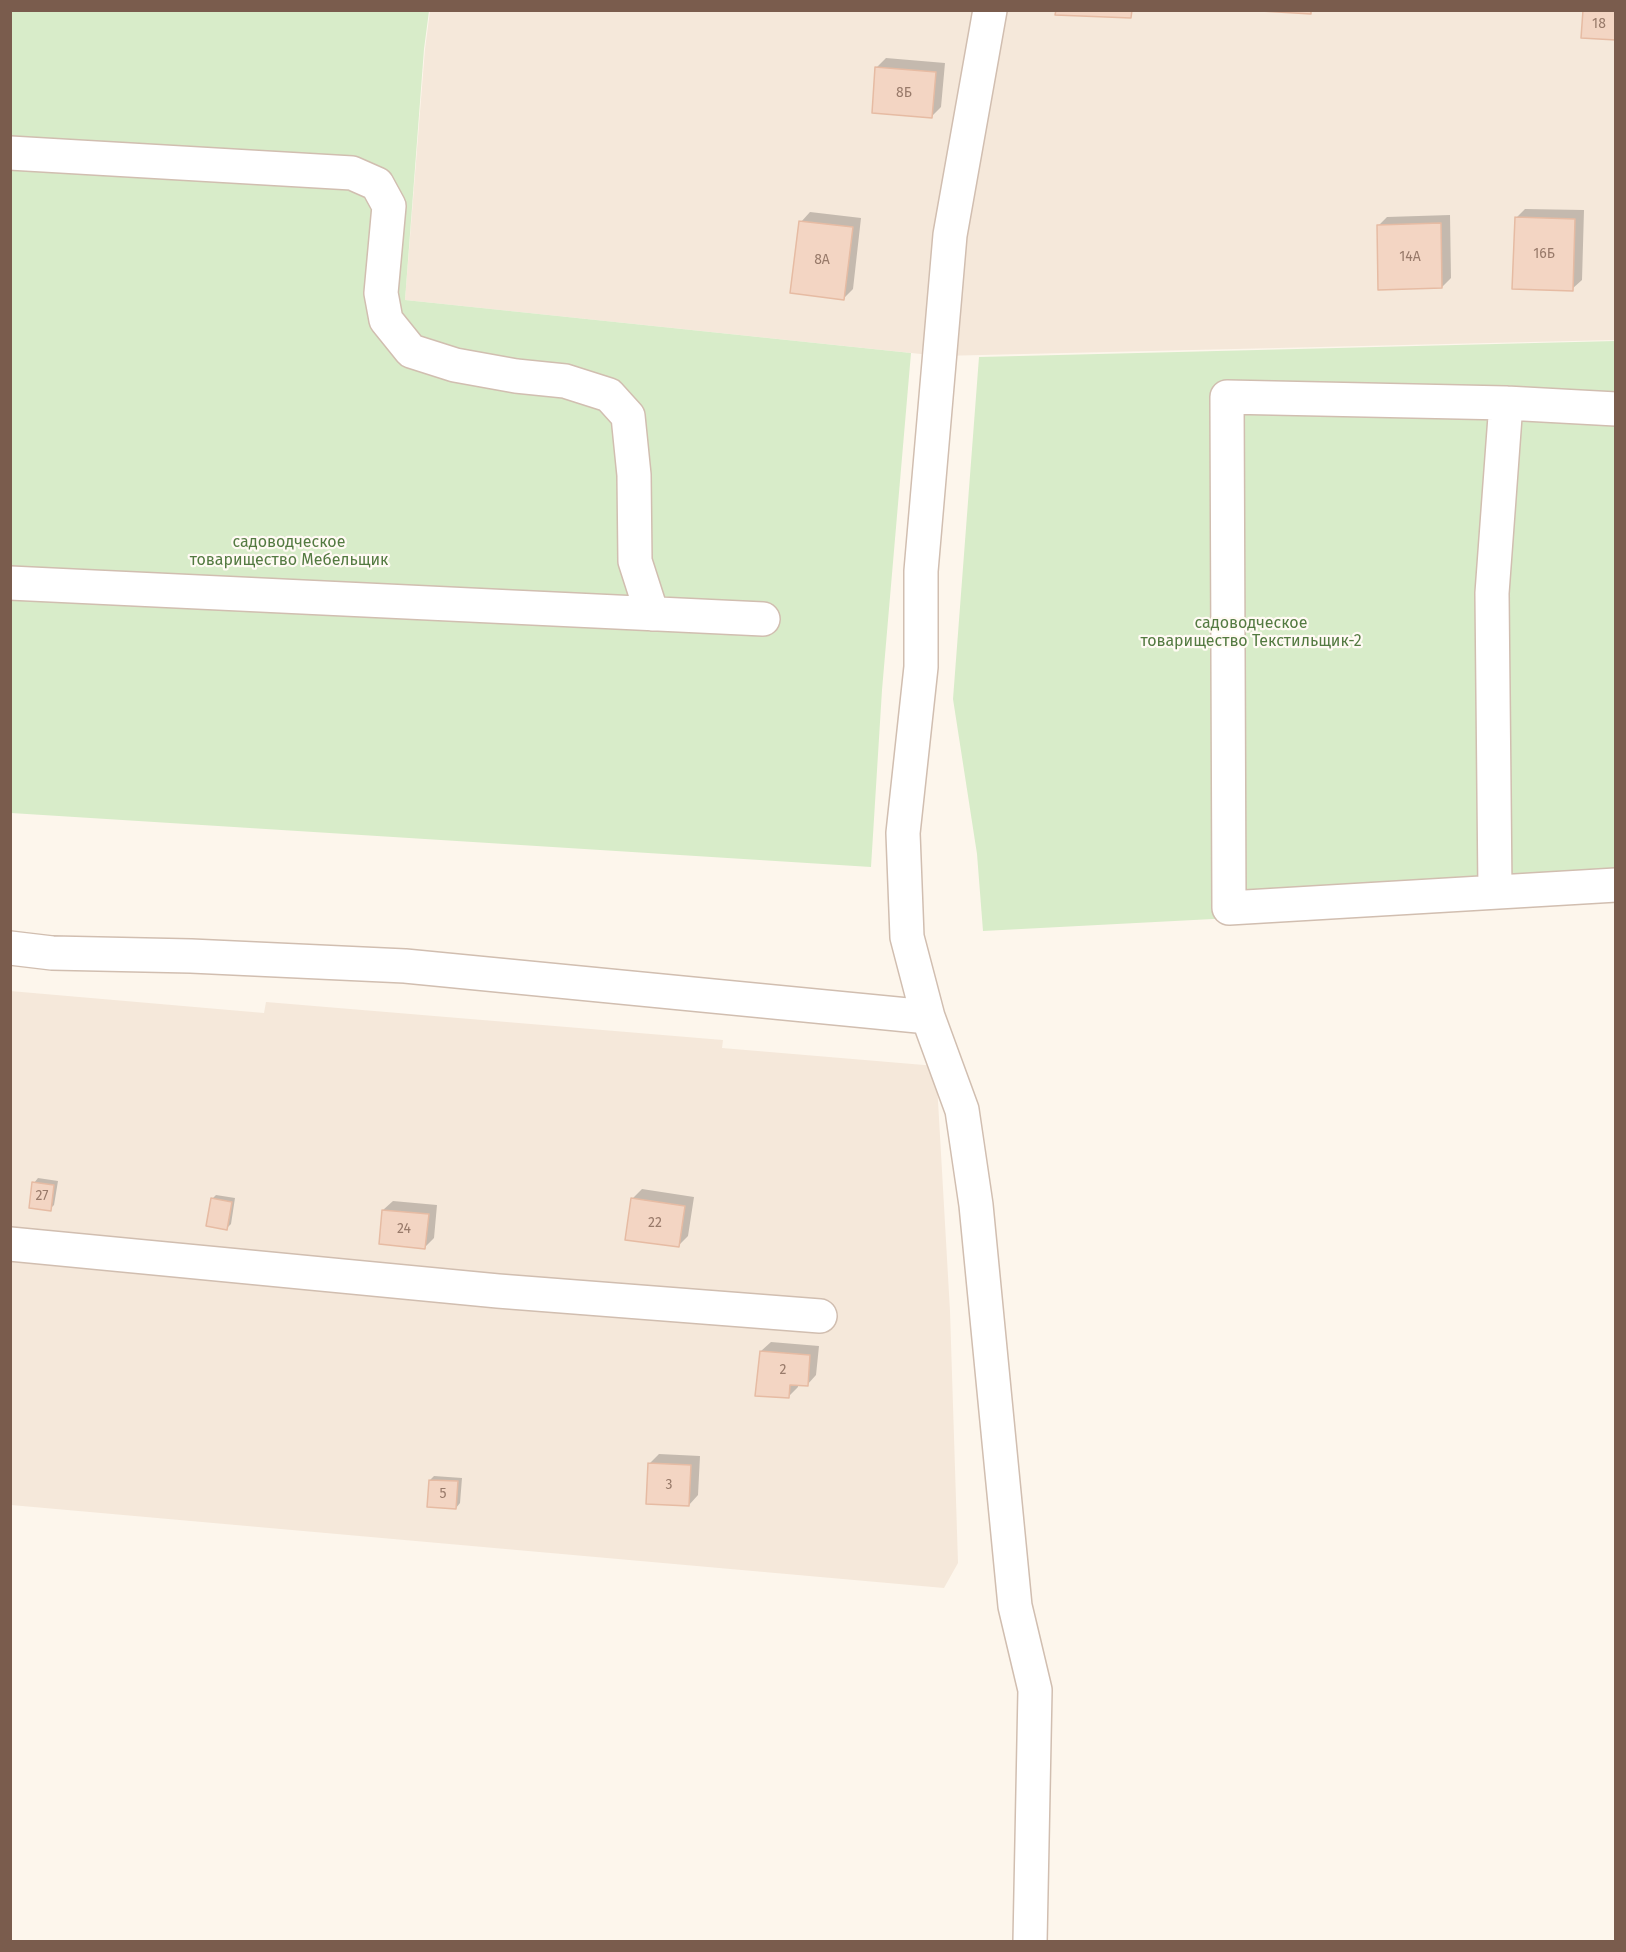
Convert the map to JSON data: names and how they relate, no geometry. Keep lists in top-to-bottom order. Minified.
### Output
{"parks":["садоводческое товарищество Мебельщик","садоводческое товарищество Текстильщик-2"],"house_numbers":["18","8Б","16Б","14А","8А","27","22","24","2","3","5"]}
